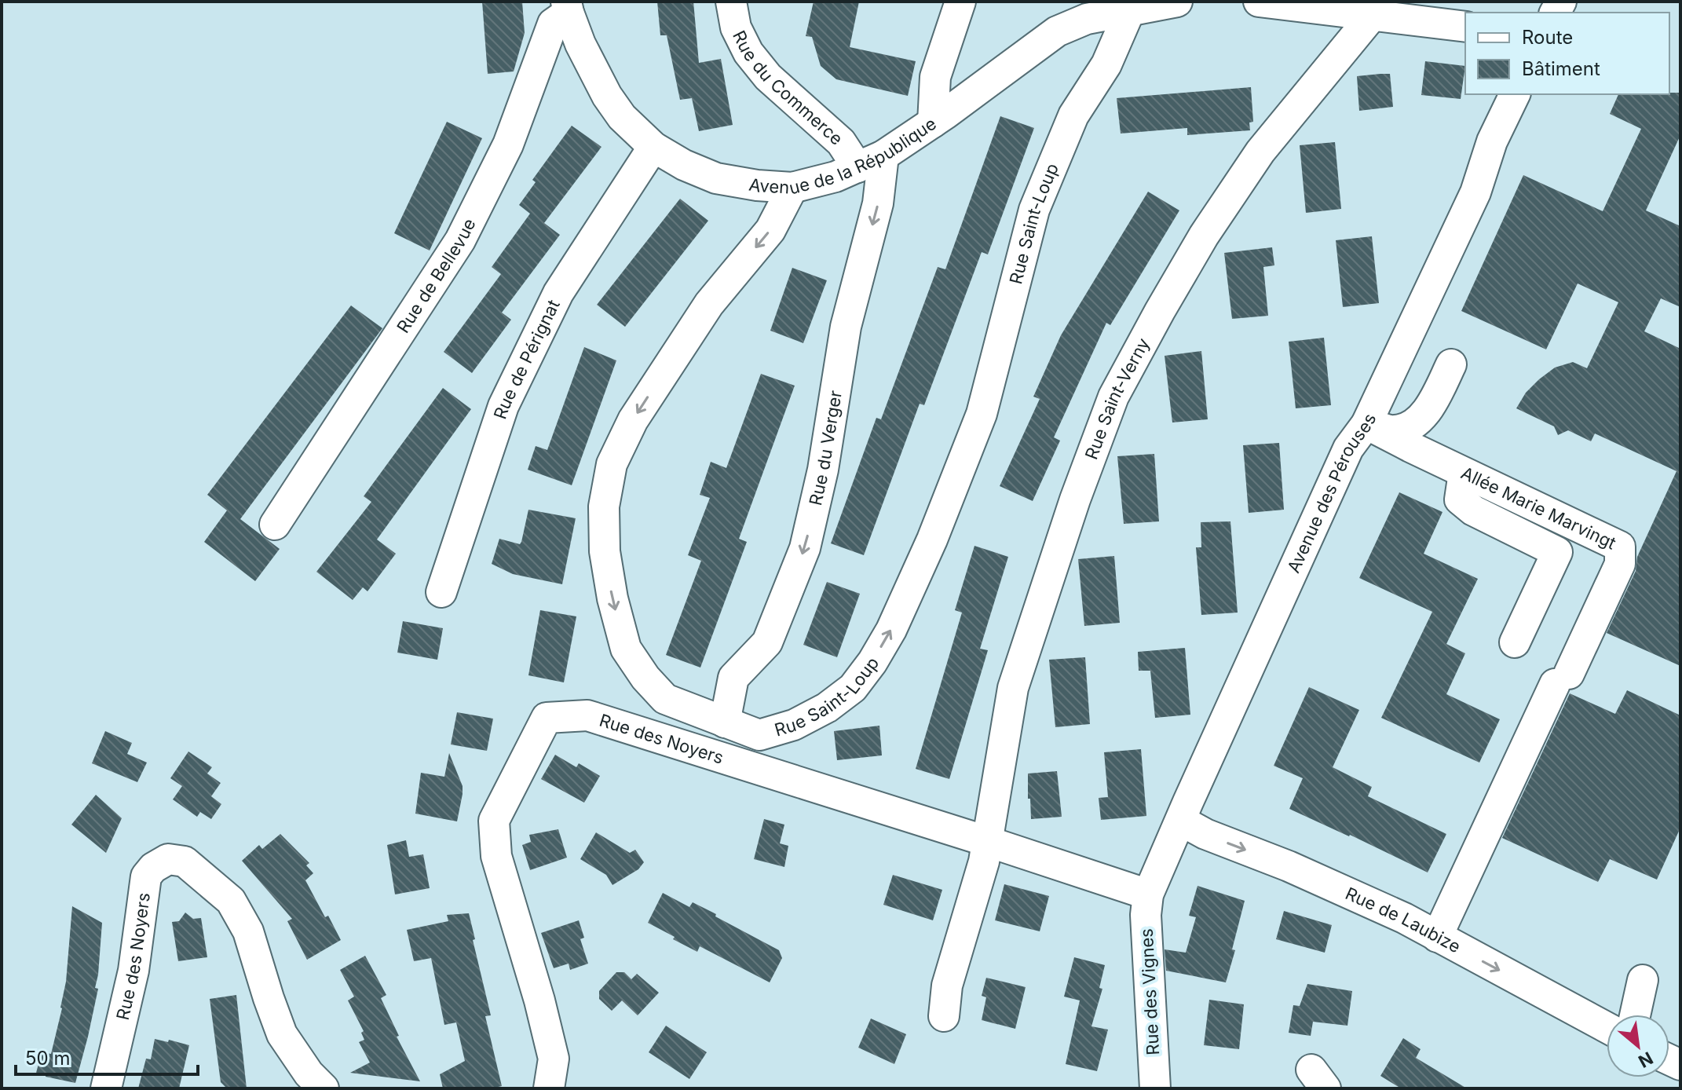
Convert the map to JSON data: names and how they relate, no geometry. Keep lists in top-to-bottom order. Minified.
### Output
{"streets":{"street":["Rue du Commerce","Avenue de la République","Rue Saint-Loup","Rue de Bellevue","Rue de Pérignat","Rue Saint-Verny","Rue du Verger","Avenue des Pérouses","Allée Marie Marvingt","Rue des Noyers","Rue de Laubize","Rue des Vignes"]},"crossings":[["Rue du Commerce","Avenue de la République"],["Rue du Commerce","Rue du Verger"],["Avenue de la République","Rue Saint-Loup"],["Avenue de la République","Rue de Bellevue"],["Avenue de la République","Rue de Pérignat"],["Avenue de la République","Rue du Verger"],["Rue Saint-Loup","Rue du Verger"],["Rue Saint-Verny","Rue des Noyers"],["Avenue des Pérouses","Allée Marie Marvingt"],["Avenue des Pérouses","Rue des Noyers"],["Avenue des Pérouses","Rue de Laubize"],["Avenue des Pérouses","Rue des Vignes"],["Allée Marie Marvingt","Rue de Laubize"],["Rue des Noyers","Rue des Vignes"]],"one_way":["Rue du Verger","Rue de Laubize"],"legend":["Route","Bâtiment"],"scale_bar":"50 m","north":"bottom right"}
